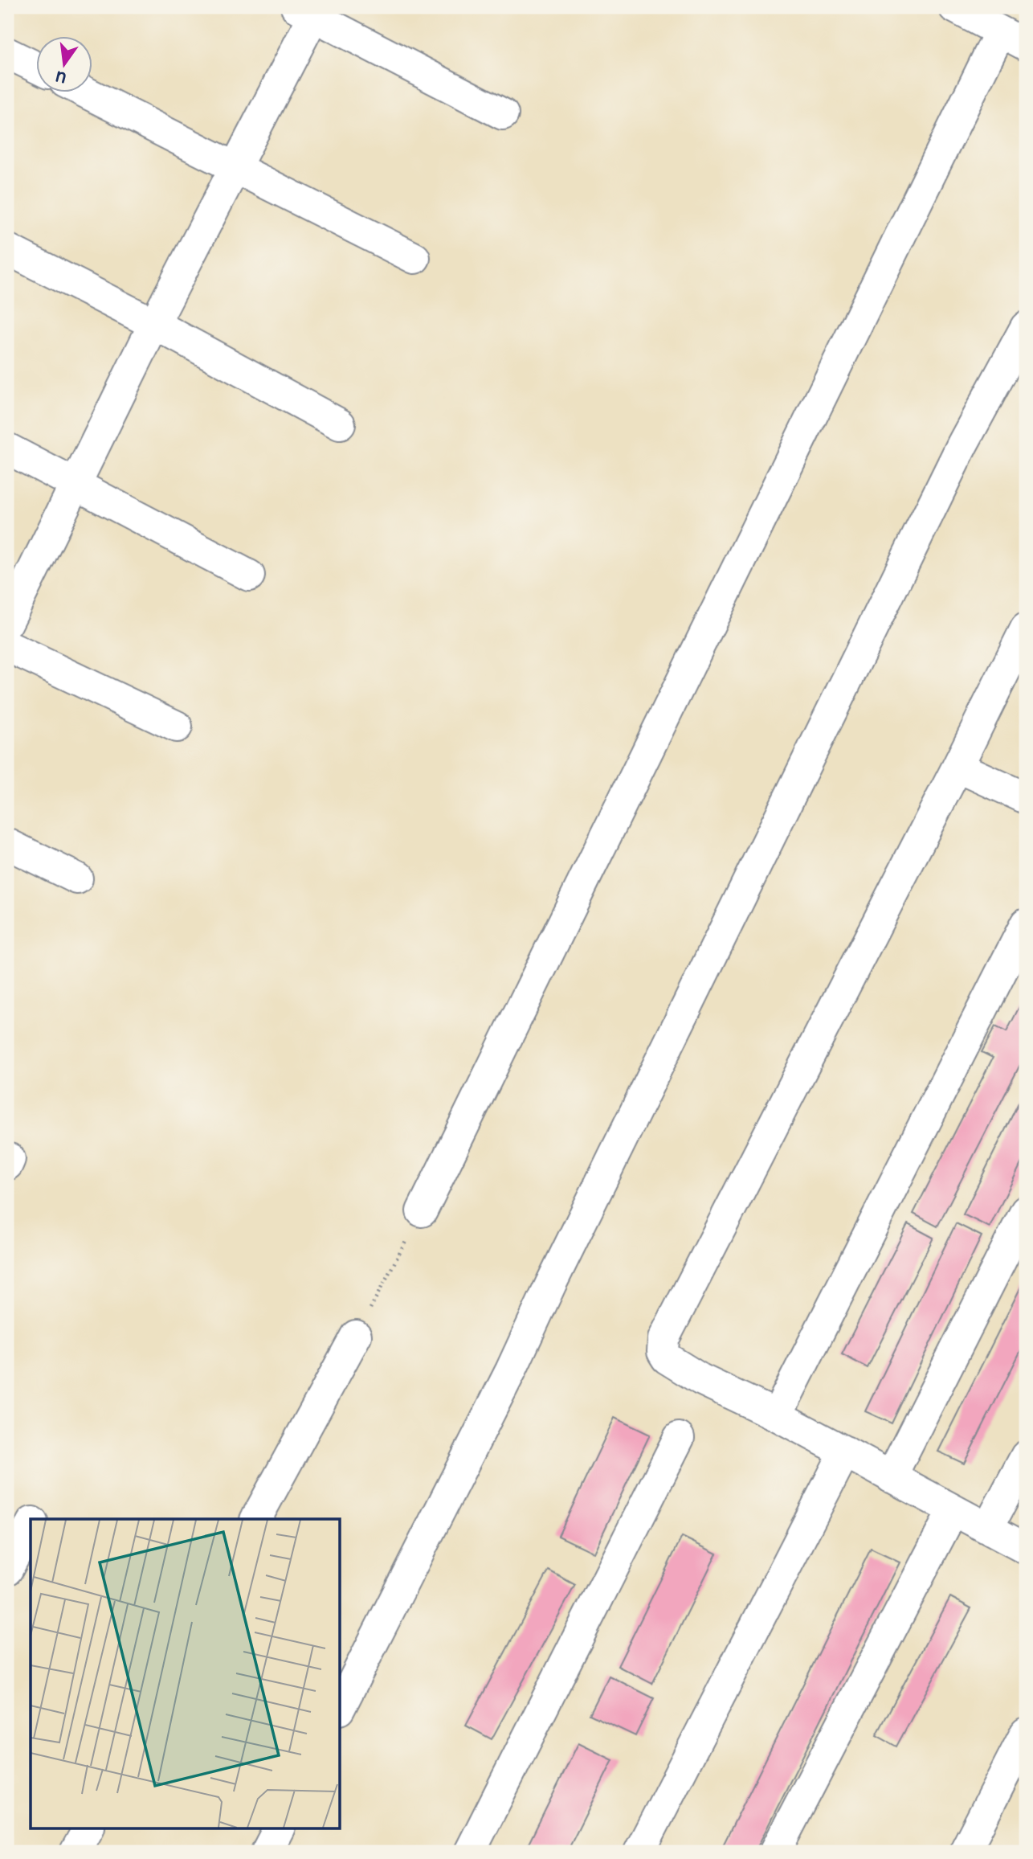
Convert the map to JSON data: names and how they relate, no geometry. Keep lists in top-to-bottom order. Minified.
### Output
{"north":"bottom"}
